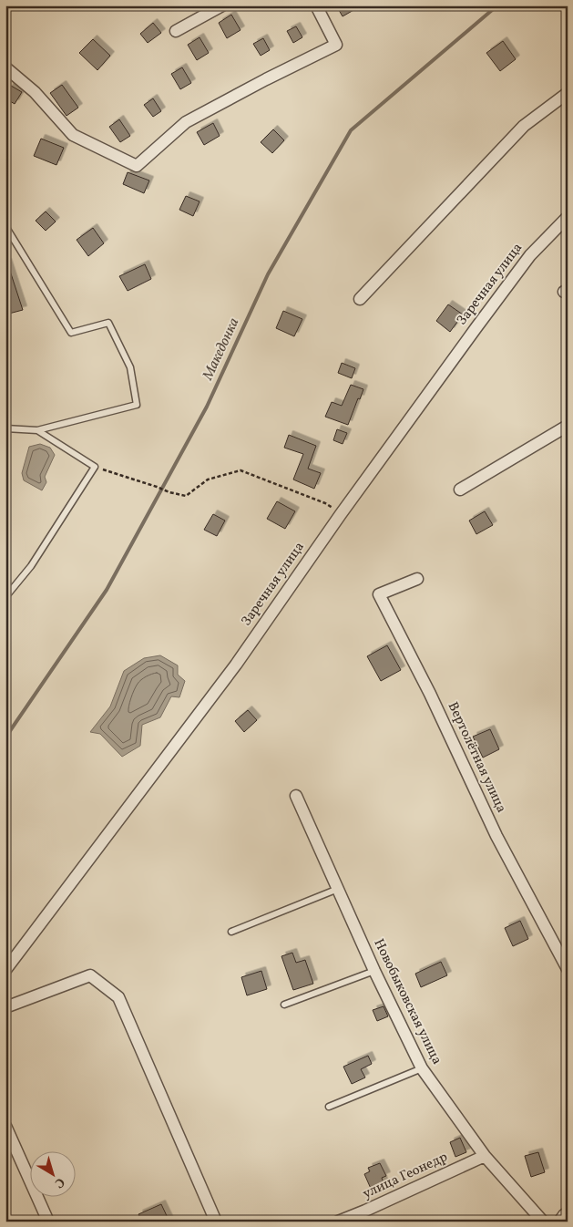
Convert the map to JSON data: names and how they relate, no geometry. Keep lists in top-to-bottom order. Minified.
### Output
{"streets":{"street":["Заречная улица","Вертолётная улица","Новобыковская улица","улица Геонедр"]},"crossings":[["Новобыковская улица","улица Геонедр"]],"water":["Македонка"],"north":"bottom right"}
